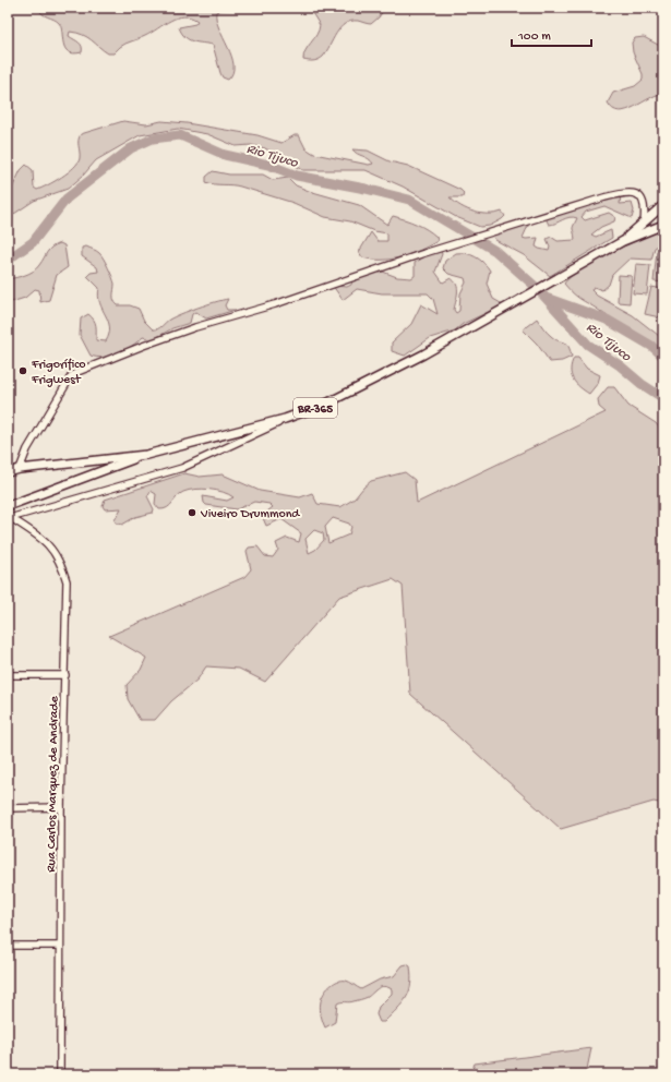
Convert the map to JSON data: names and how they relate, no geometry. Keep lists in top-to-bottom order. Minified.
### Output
{"streets":{"main road":["BR-365"],"street":["Rua Carlos Marquez de Andrade"]},"water":["Rio Tijuco"],"places":["Frigorífico Frigwest","Viveiro Drummond"],"scale_bar":"100 m"}
